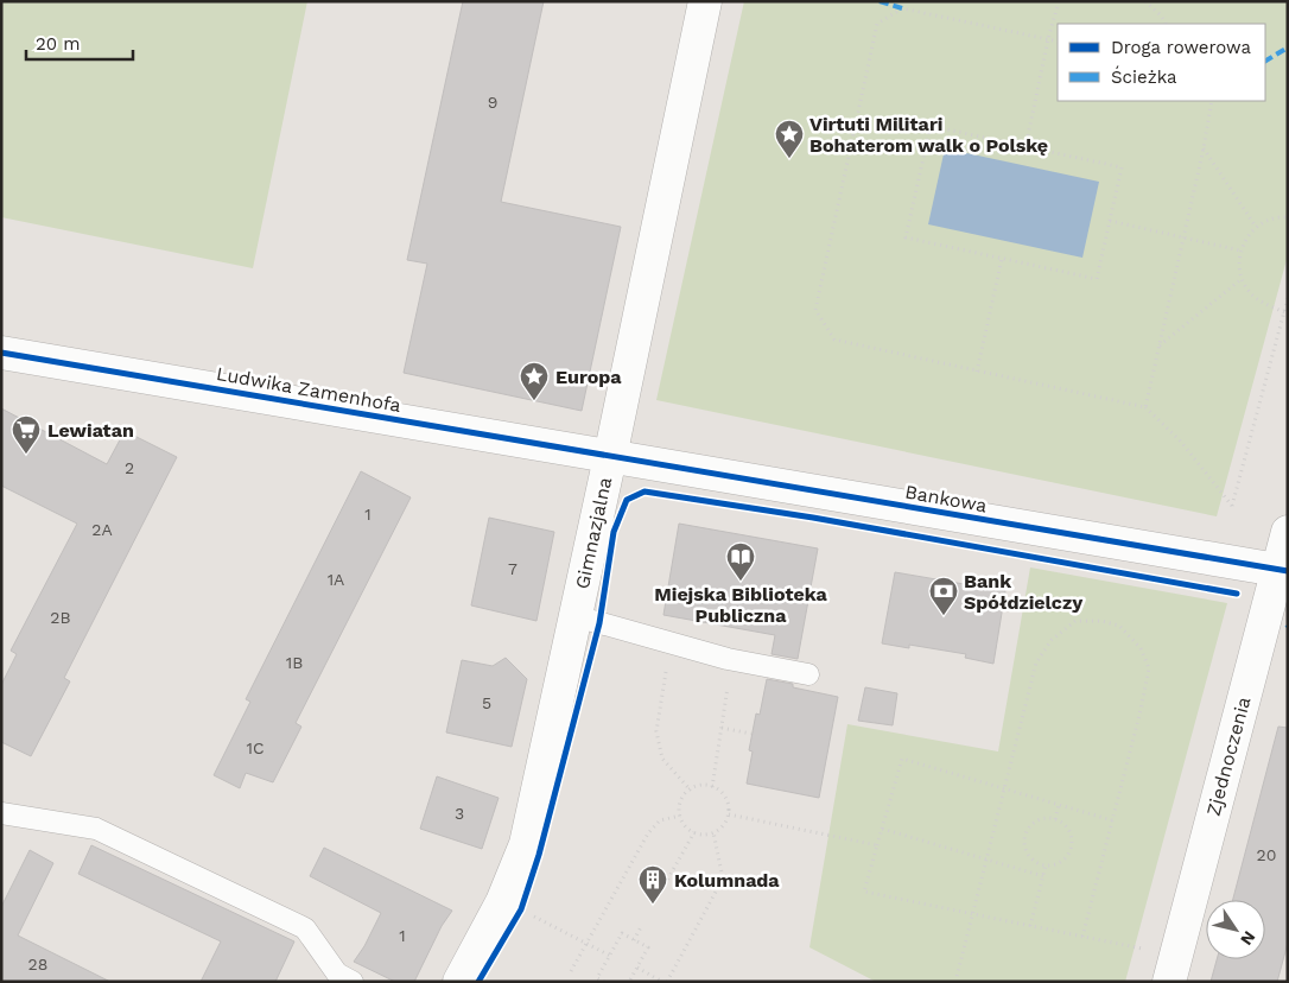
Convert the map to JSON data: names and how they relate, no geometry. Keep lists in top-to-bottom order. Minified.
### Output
{"streets":{"street":["Ludwika Zamenhofa","Bankowa","Gimnazjalna","Zjednoczenia"]},"crossings":[["Ludwika Zamenhofa","Bankowa"],["Ludwika Zamenhofa","Gimnazjalna"],["Bankowa","Gimnazjalna"],["Bankowa","Zjednoczenia"]],"places":{"place":["Virtuti Militari Bohaterom walk o Polskę","Europa"],"supermarket":["Lewiatan"],"library":["Miejska Biblioteka Publiczna"],"bank":["Bank Spółdzielczy"],"building":["Kolumnada"]},"house_numbers":["9","2","1","2A","7","1A","2B","1B","5","1C","3","20","1","28"],"legend":["Droga rowerowa","Ścieżka"],"scale_bar":"20 m","north":"bottom right"}
